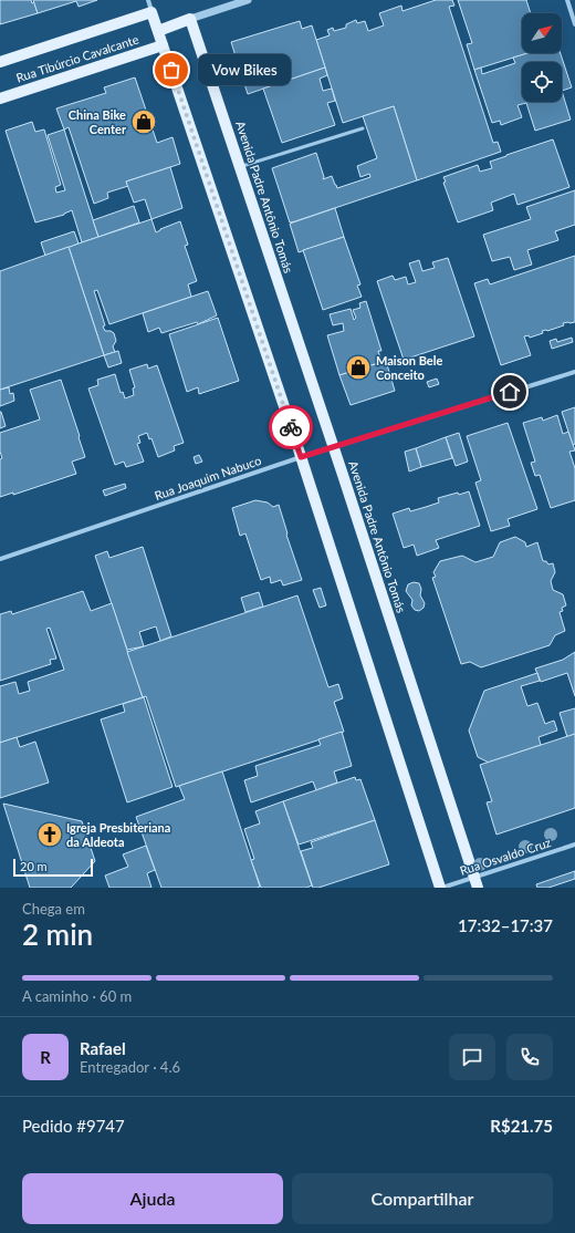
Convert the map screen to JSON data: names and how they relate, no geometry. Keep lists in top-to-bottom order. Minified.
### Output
{"streets":{"main road":["Rua Tibúrcio Cavalcante","Avenida Padre Antônio Tomás"],"street":["Rua Joaquim Nabuco","Rua Osvaldo Cruz"]},"crossings":[["Avenida Padre Antônio Tomás","Rua Joaquim Nabuco"],["Avenida Padre Antônio Tomás","Rua Osvaldo Cruz"]],"places":{"other":["Vow Bikes"],"shop":["China Bike Center","Maison Bele Conceito"],"church":["Igreja Presbiteriana da Aldeota"]},"scale_bar":"20 m","north":"top right","page":{"bubble":"Vow Bikes","scale":"20 m","heading":["2 min","Chega em","17:32–17:37"],"panel":["Rafael","Entregador · 4.6","Pedido #9747","R$21.75"],"bar":"A caminho · 60 m","round":"R","buttons":["Ajuda","Compartilhar"]}}
